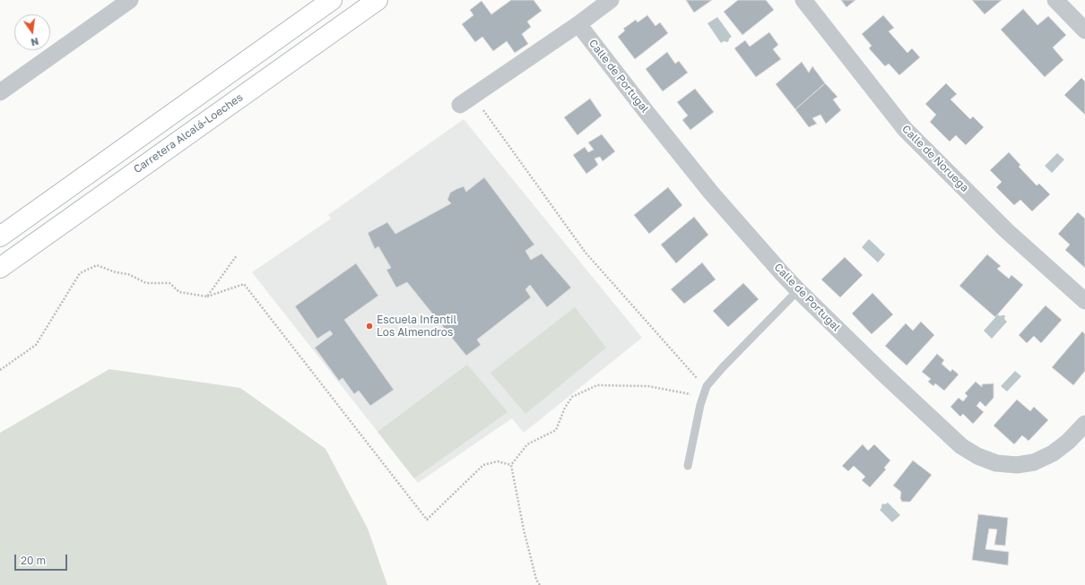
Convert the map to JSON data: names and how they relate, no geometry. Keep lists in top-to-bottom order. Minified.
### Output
{"streets":{"main road":["Carretera Alcalá-Loeches"],"street":["Calle de Portugal","Calle de Noruega"]},"places":["Escuela Infantil Los Almendros"],"scale_bar":"20 m","north":"bottom"}
